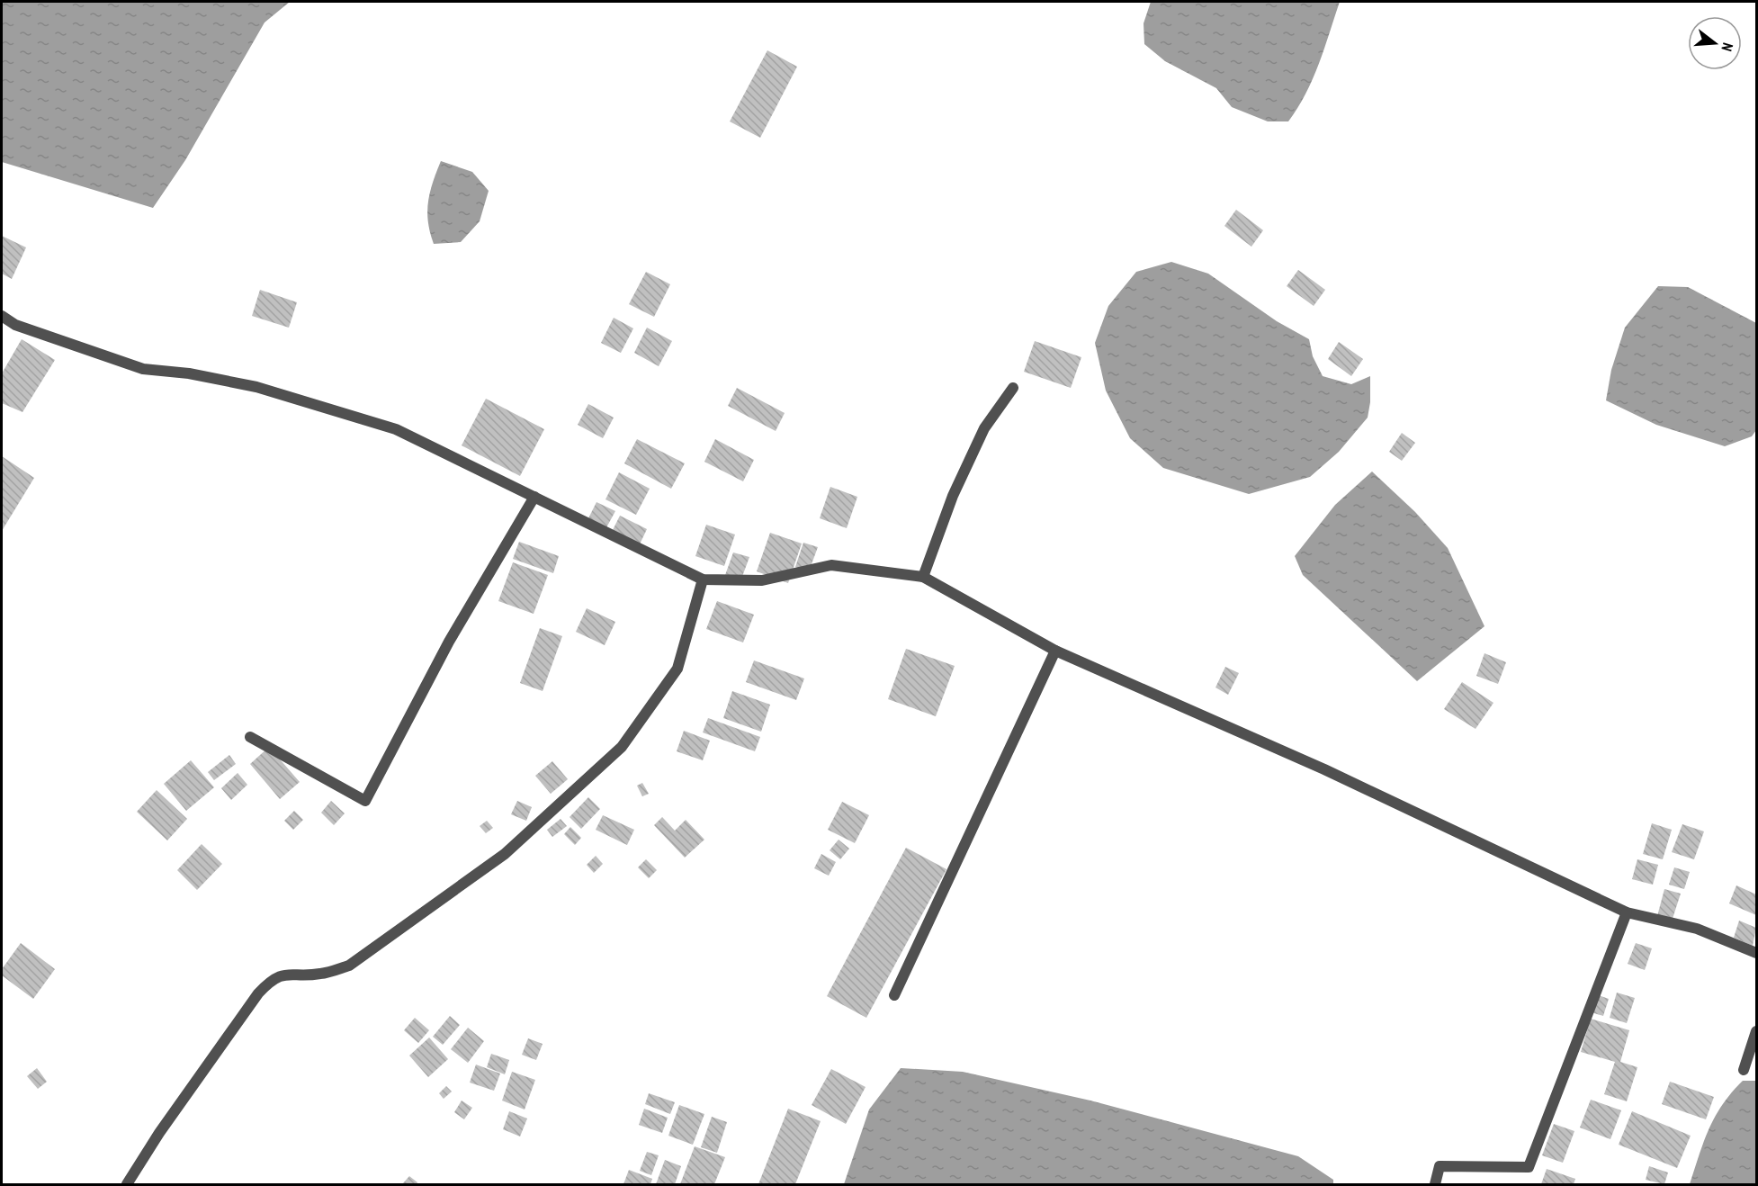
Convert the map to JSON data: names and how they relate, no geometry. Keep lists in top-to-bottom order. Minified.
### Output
{"north":"right"}
